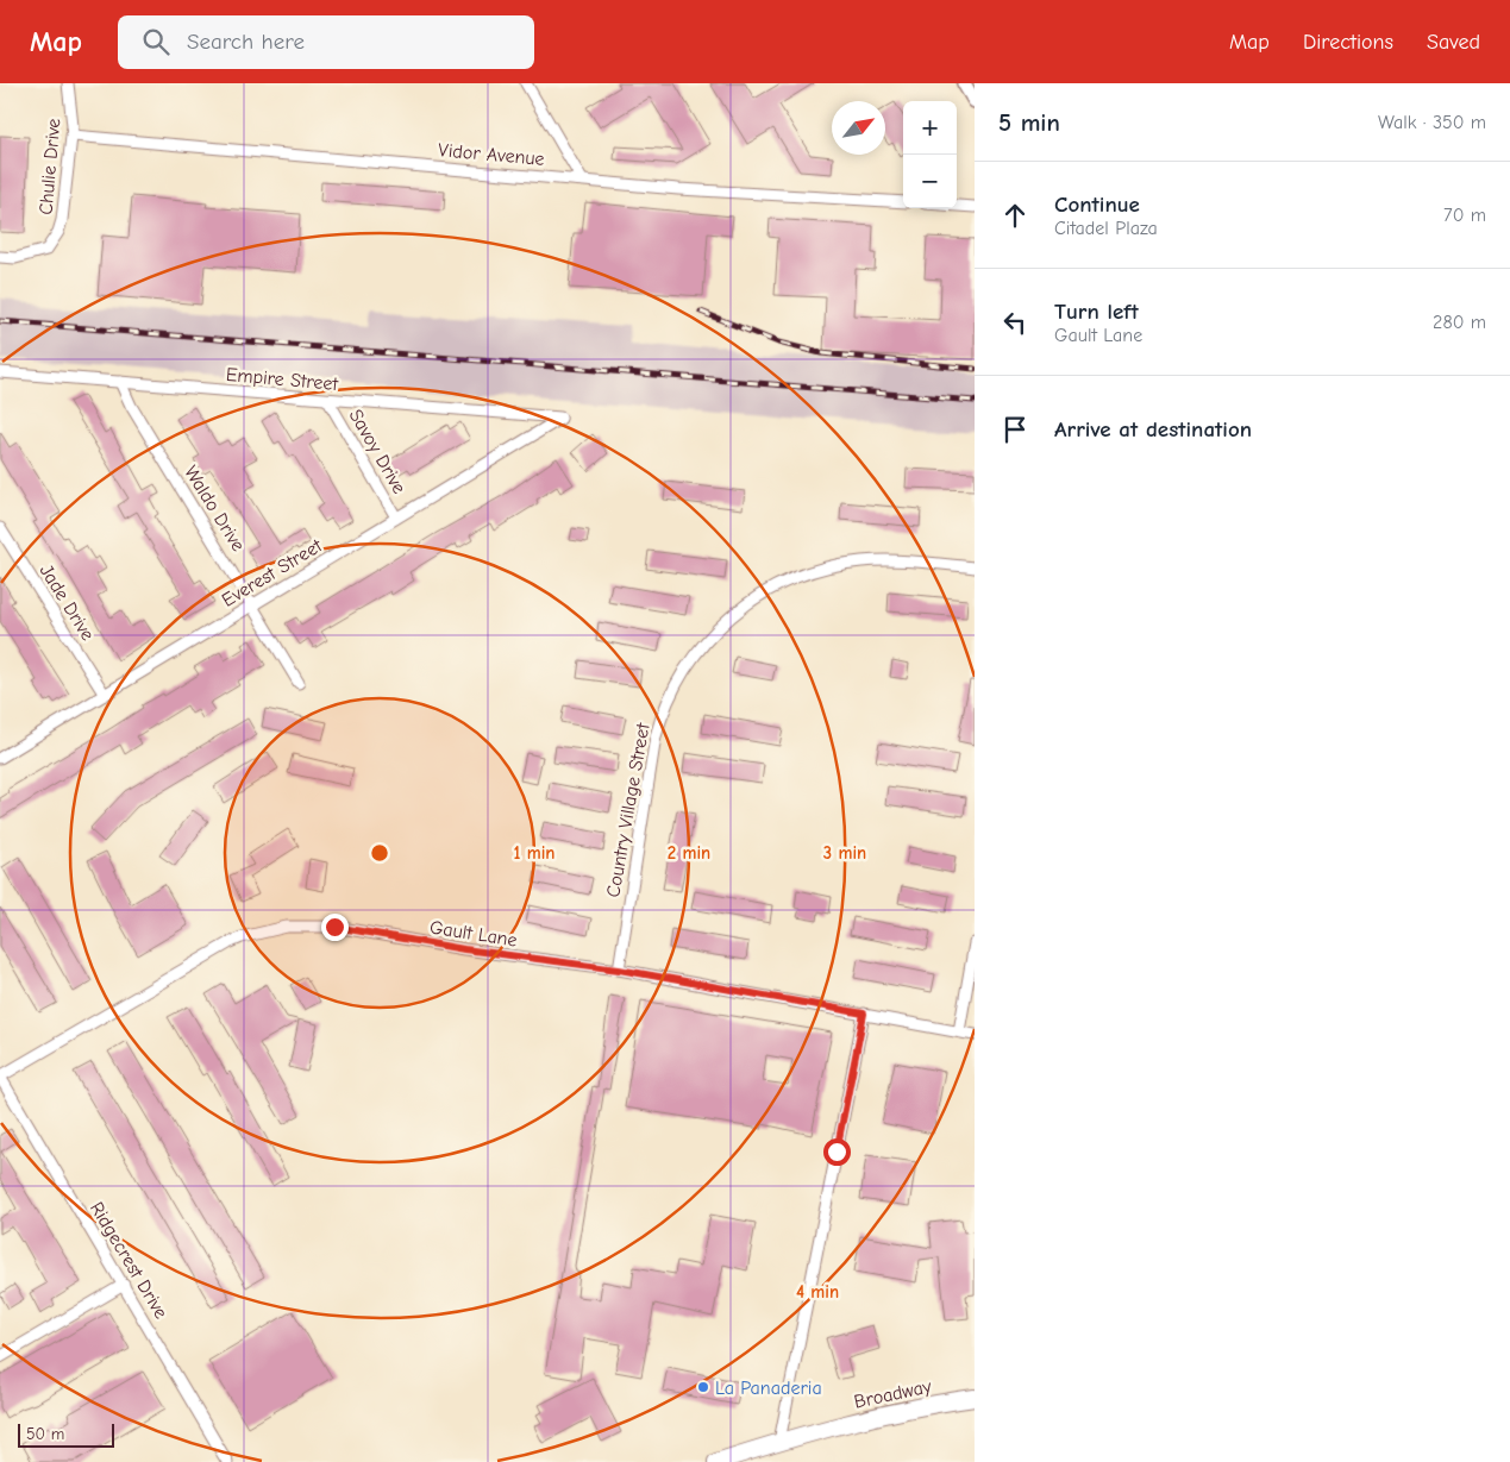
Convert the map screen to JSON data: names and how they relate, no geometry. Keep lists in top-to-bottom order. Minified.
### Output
{"streets":{"main road":["Broadway"],"street":["Vidor Avenue","Chulie Drive","Empire Street","Savoy Drive","Waldo Drive","Everest Street","Jade Drive","Country Village Street","Gault Lane","Ridgecrest Drive"]},"crossings":[["Vidor Avenue","Chulie Drive"],["Empire Street","Savoy Drive"],["Empire Street","Waldo Drive"],["Empire Street","Everest Street"],["Savoy Drive","Everest Street"],["Waldo Drive","Everest Street"],["Everest Street","Jade Drive"],["Country Village Street","Gault Lane"],["Gault Lane","Ridgecrest Drive"]],"places":["La Panaderia"],"scale_bar":"50 m","north":"top right","page":{"header":"Map","search":"Search here","nav":["Map","Directions","Saved"],"heading":["5 min","Walk · 350 m"],"map_buttons":["+","−"],"list":[["Continue","Citadel Plaza","70 m"],["Turn left","Gault Lane","280 m"],"Arrive at destination"],"scale":"50 m"},"rings":["1 min","2 min","3 min","4 min"]}
